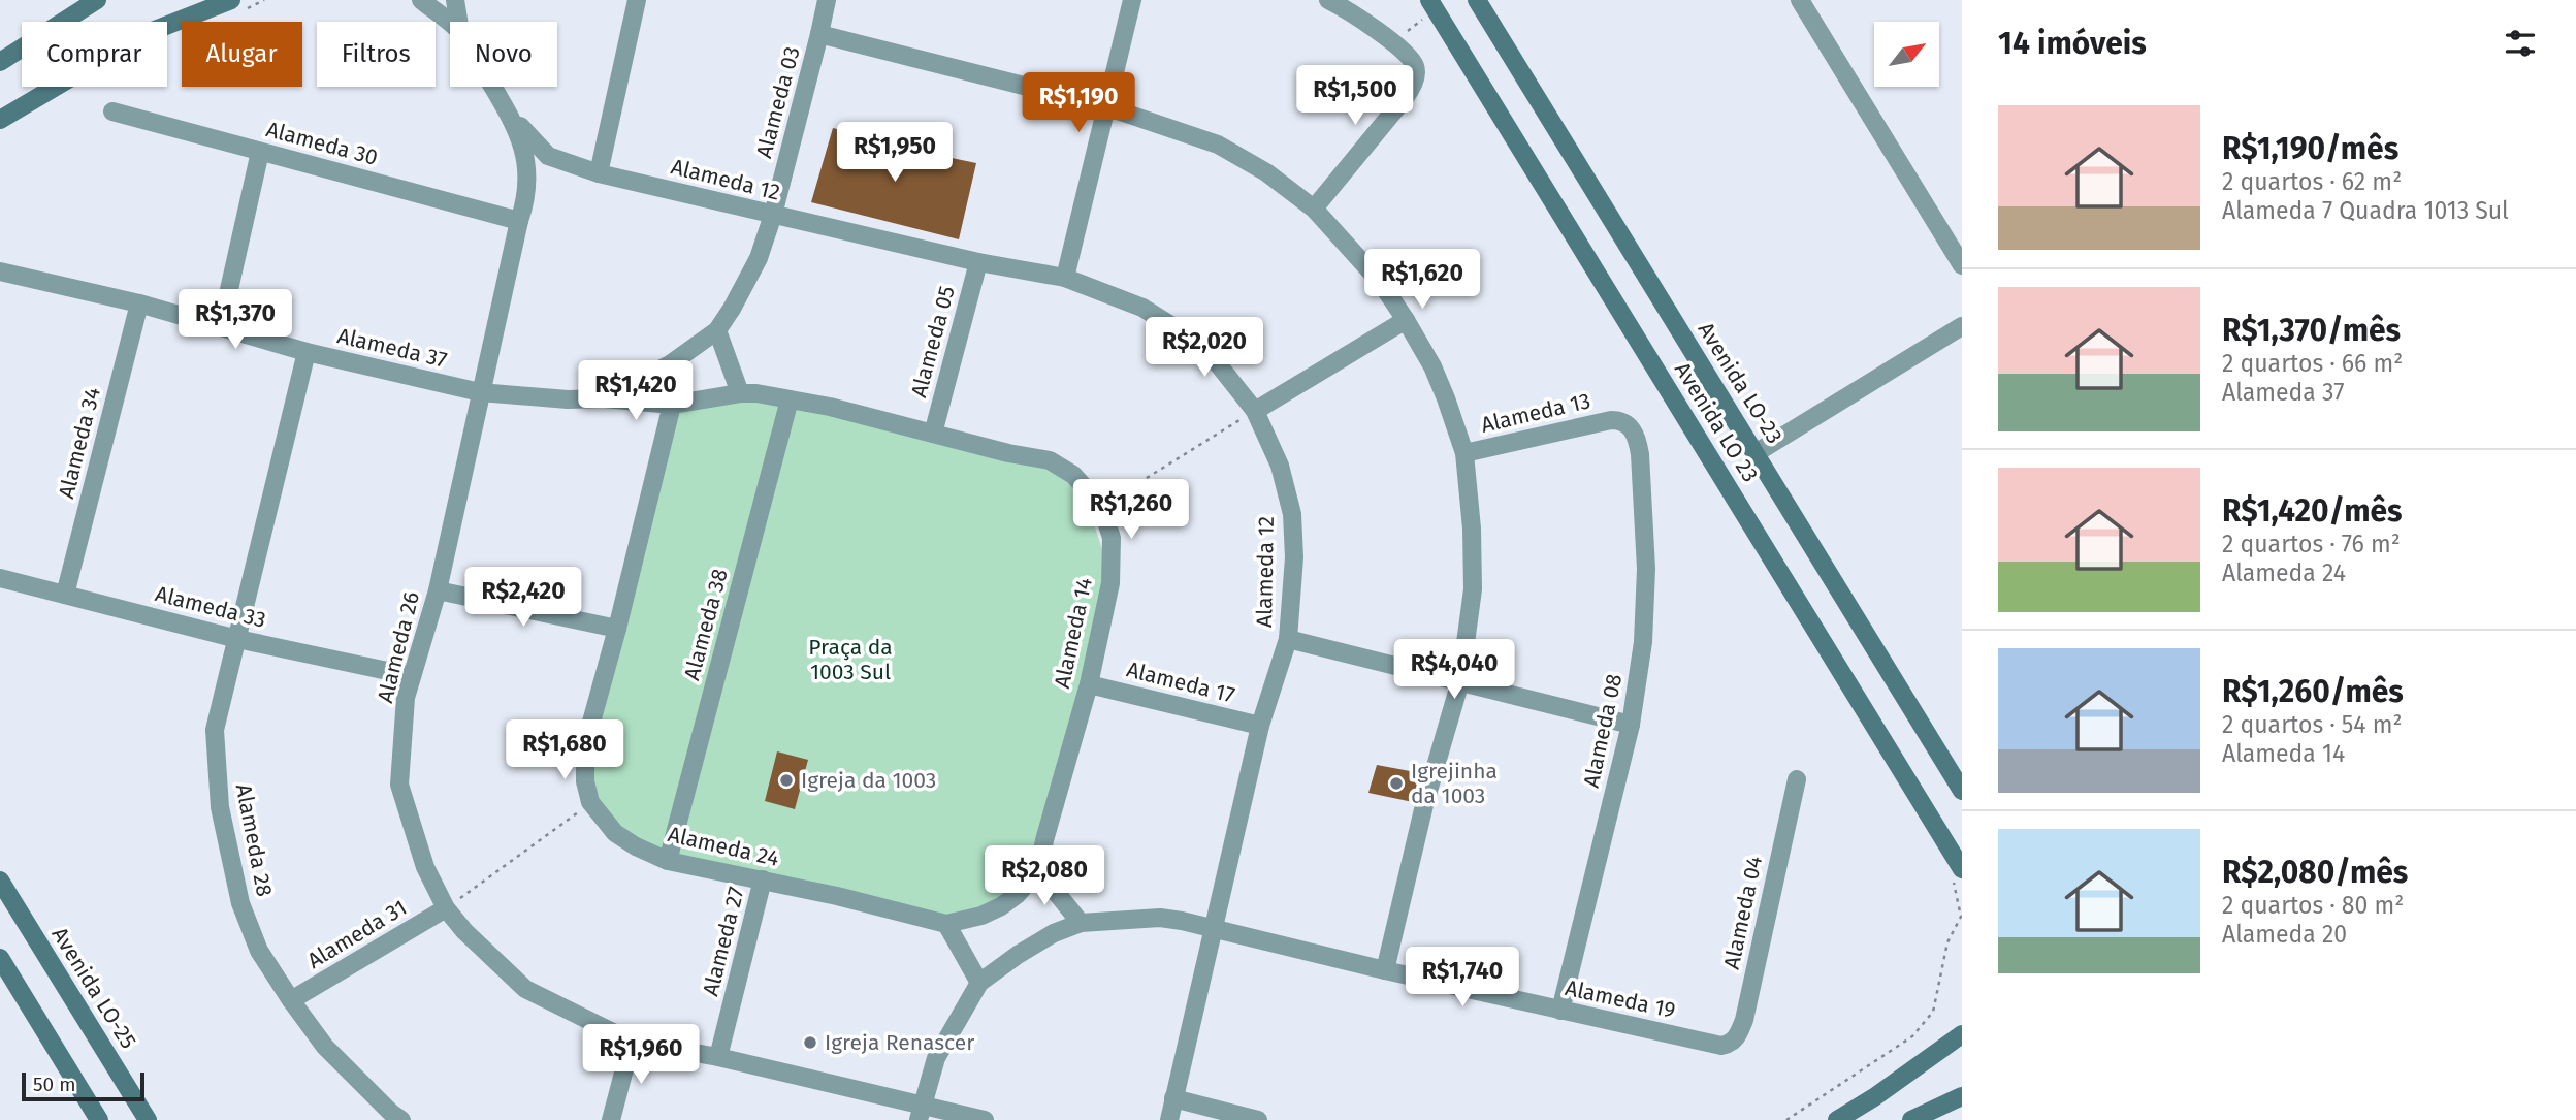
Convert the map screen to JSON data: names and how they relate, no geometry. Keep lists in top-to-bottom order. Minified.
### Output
{"streets":{"street":["Alameda 03","Alameda 30","Alameda 12","Alameda 05","Alameda 37","Avenida LO-23","Alameda 13","Avenida LO 23","Alameda 34","Alameda 33","Alameda 38","Alameda 14","Alameda 26","Alameda 17","Alameda 08","Alameda 28","Alameda 24","Alameda 04","Alameda 31","Alameda 27","Avenida LO-25","Alameda 19"]},"crossings":[["Alameda 03","Alameda 12"],["Alameda 30","Alameda 26"],["Alameda 12","Alameda 05"],["Alameda 12","Alameda 26"],["Alameda 12","Alameda 17"],["Alameda 12","Alameda 19"],["Alameda 05","Alameda 14"],["Alameda 37","Alameda 34"],["Alameda 37","Alameda 26"],["Alameda 37","Alameda 28"],["Alameda 13","Alameda 08"],["Alameda 34","Alameda 33"],["Alameda 33","Alameda 26"],["Alameda 33","Alameda 28"],["Alameda 38","Alameda 14"],["Alameda 38","Alameda 24"],["Alameda 14","Alameda 17"],["Alameda 14","Alameda 24"],["Alameda 26","Alameda 31"],["Alameda 26","Alameda 27"],["Alameda 08","Alameda 19"],["Alameda 28","Alameda 31"],["Alameda 24","Alameda 27"],["Alameda 04","Alameda 19"]],"parks":["Praça da 1003 Sul"],"places":["Igreja da 1003","Igrejinha da 1003","Igreja Renascer"],"scale_bar":"50 m","north":"top right","page":{"heading":"14 imóveis","chip":["Comprar","Alugar","Filtros","Novo"],"price":["R$1,500","R$1,190","R$1,950","R$1,620","R$1,370","R$2,020","R$1,420","R$1,260","R$2,420","R$4,040","R$1,680","R$2,080","R$1,740","R$1,960"],"list":[{"name":"R$1,190/mês","note":"2 quartos · 62 m² · Alameda 7 Quadra 1013 Sul"},{"name":"R$1,370/mês","note":"2 quartos · 66 m² · Alameda 37"},{"name":"R$1,420/mês","note":"2 quartos · 76 m² · Alameda 24"},{"name":"R$1,260/mês","note":"2 quartos · 54 m² · Alameda 14"},{"name":"R$2,080/mês","note":"2 quartos · 80 m² · Alameda 20"}],"scale":"50 m"}}
